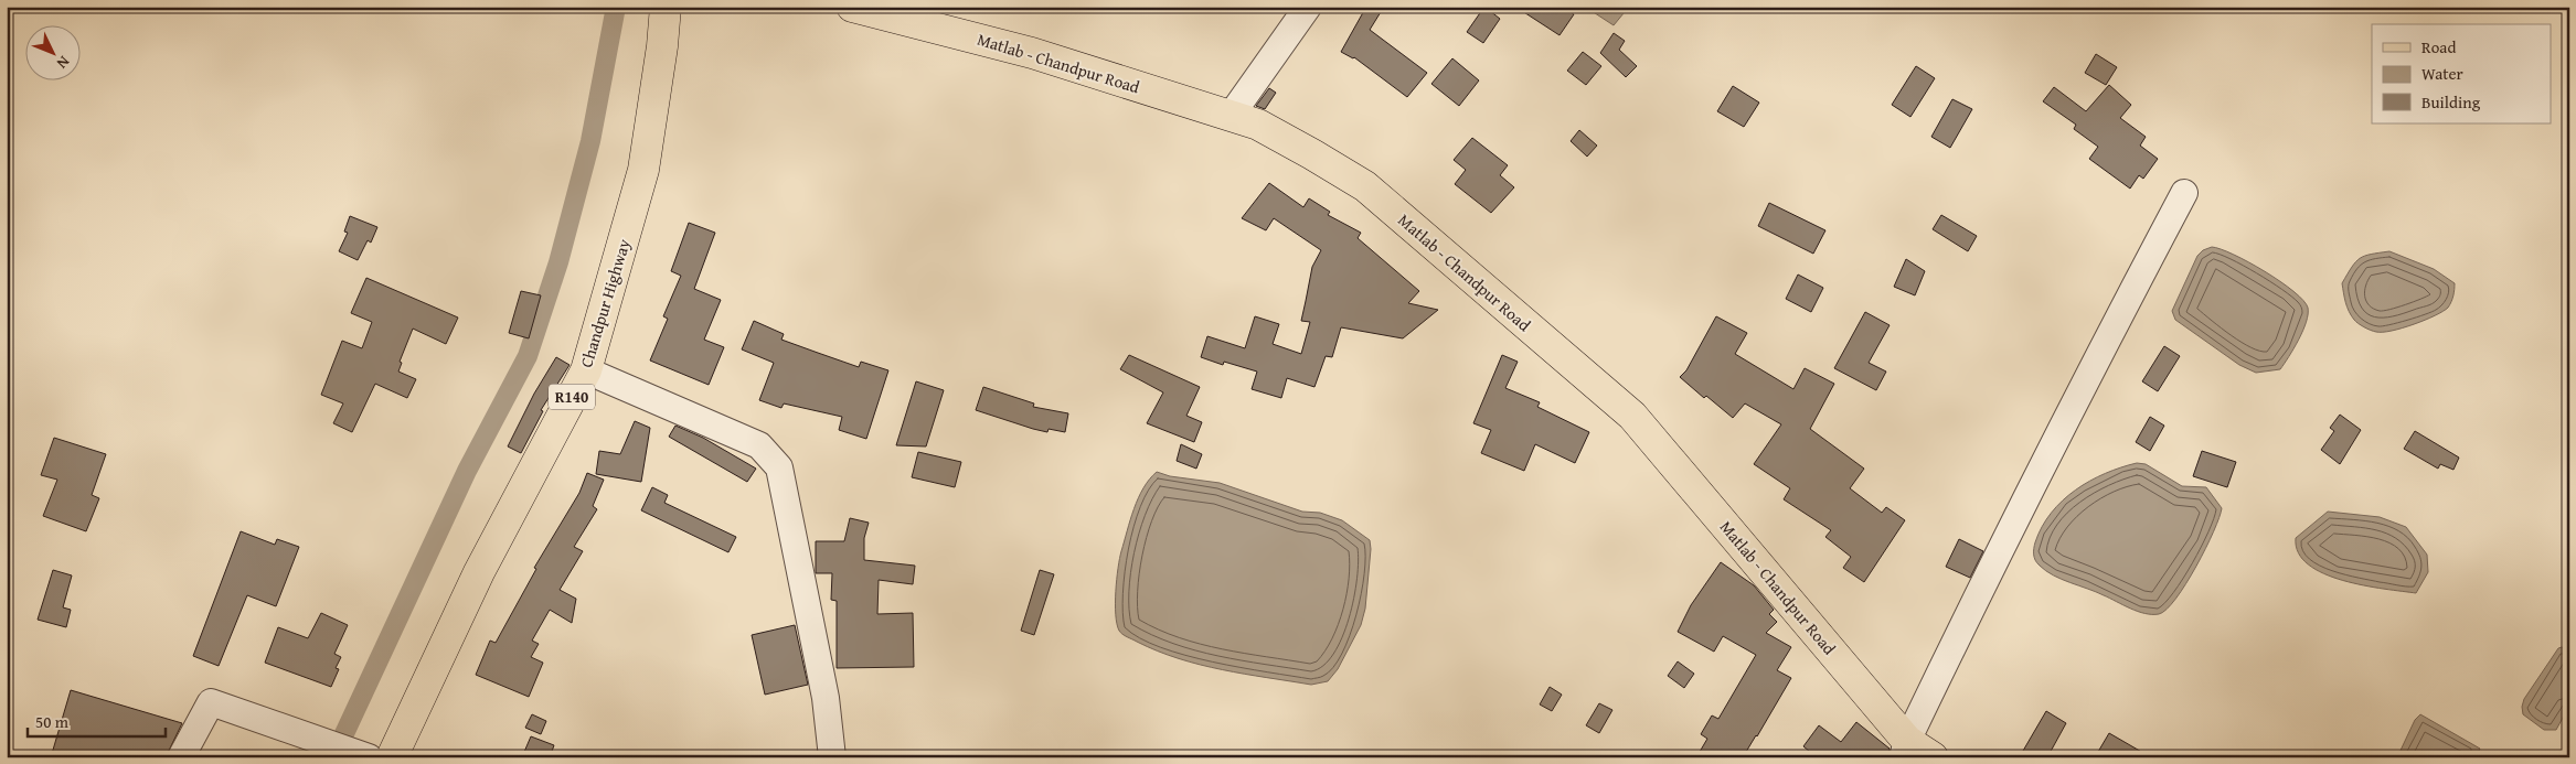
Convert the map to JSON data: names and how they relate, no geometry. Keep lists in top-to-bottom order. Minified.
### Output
{"streets":{"main road":["Matlab - Chandpur Road","Chandpur Highway","R140"]},"legend":["Road","Water","Building"],"scale_bar":"50 m","north":"bottom right"}
